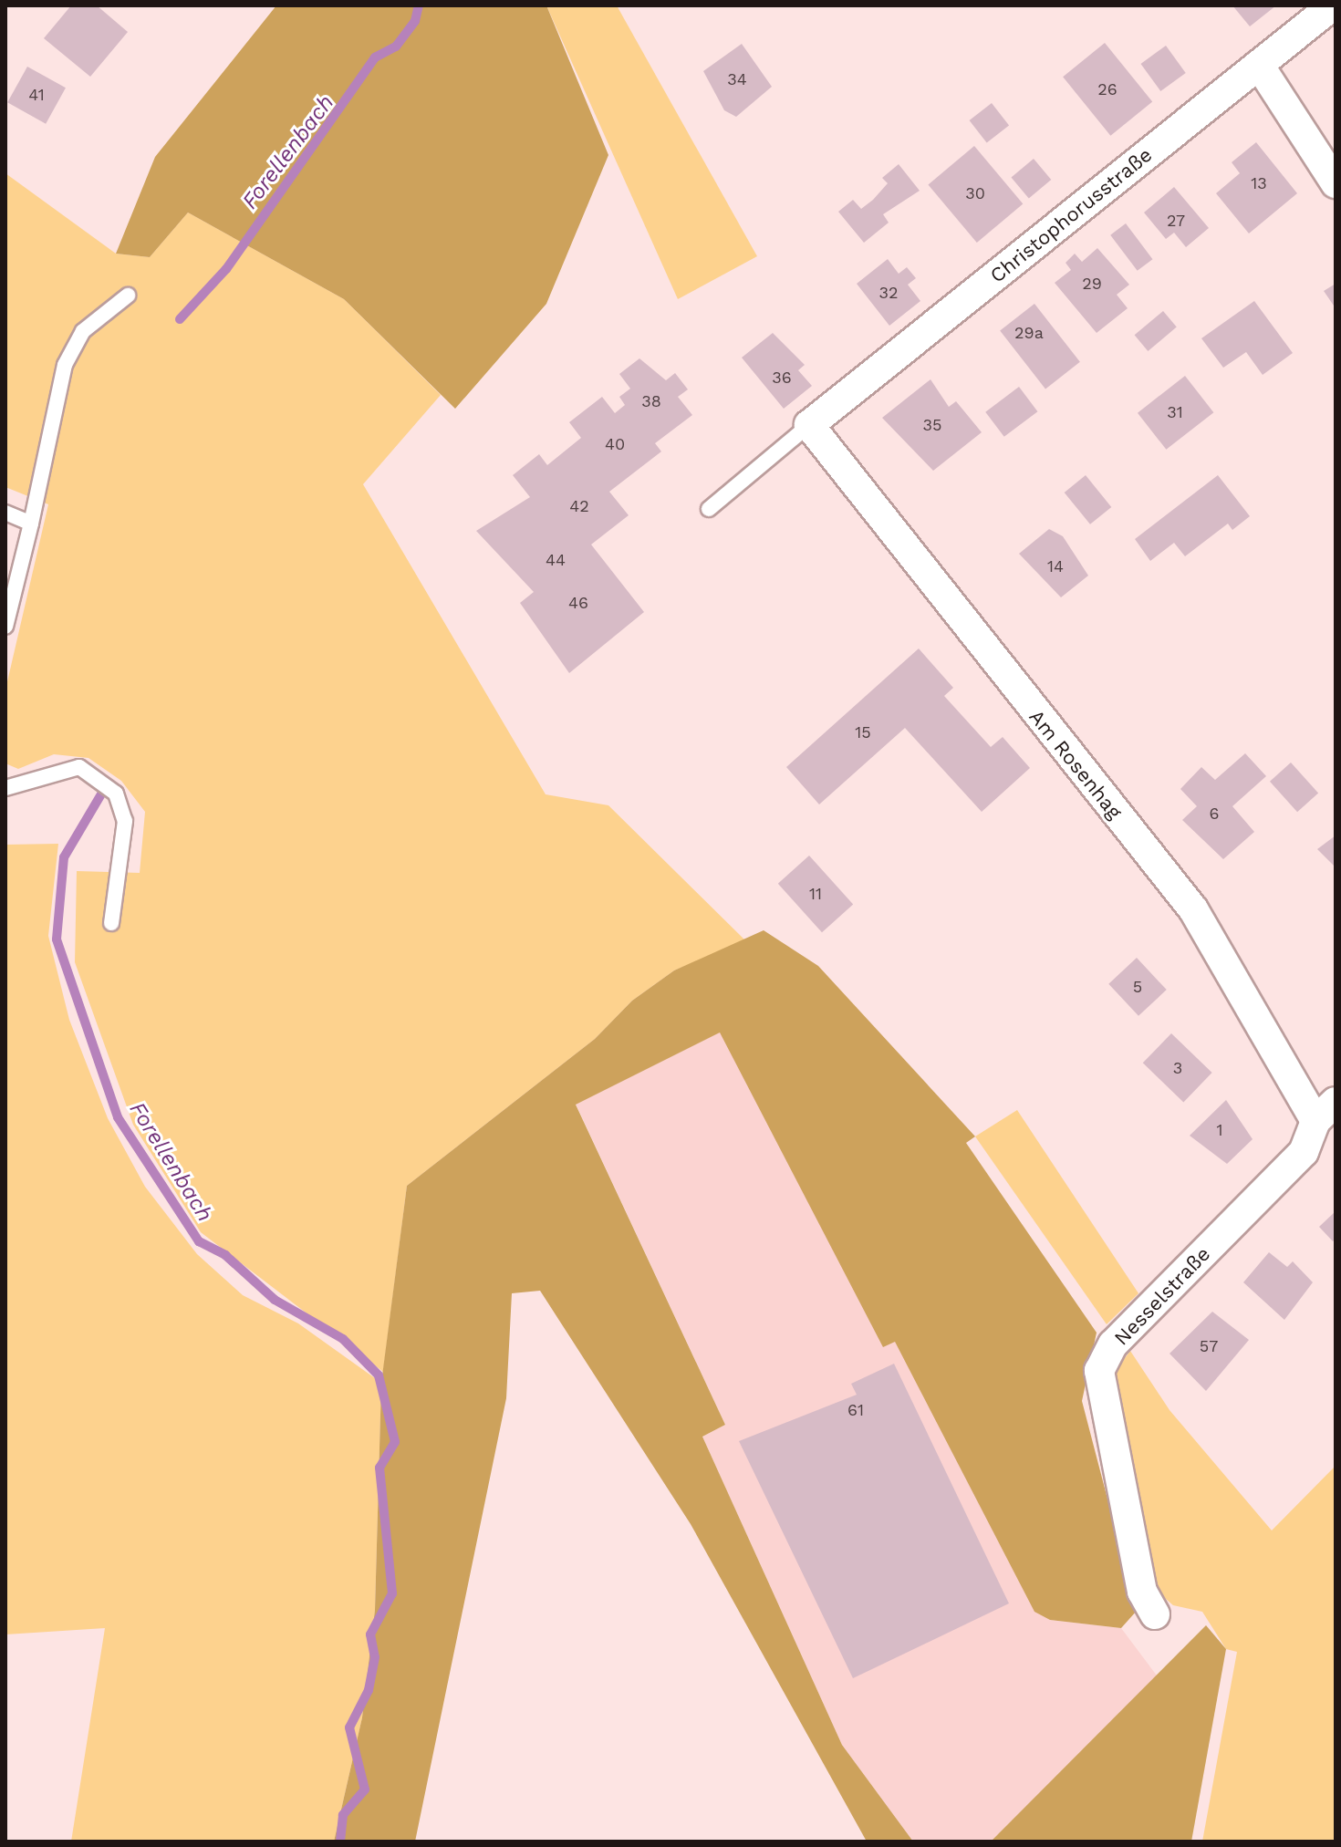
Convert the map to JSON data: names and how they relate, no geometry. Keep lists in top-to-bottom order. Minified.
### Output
{"streets":{"street":["Christophorusstraße","Am Rosenhag","Nesselstraße"]},"crossings":[["Christophorusstraße","Am Rosenhag"],["Am Rosenhag","Nesselstraße"]],"water":["Forellenbach"],"house_numbers":["34","26","41","13","30","27","29","32","29a","36","38","31","35","40","42","44","14","46","15","6","11","5","3","1","57","61"]}
